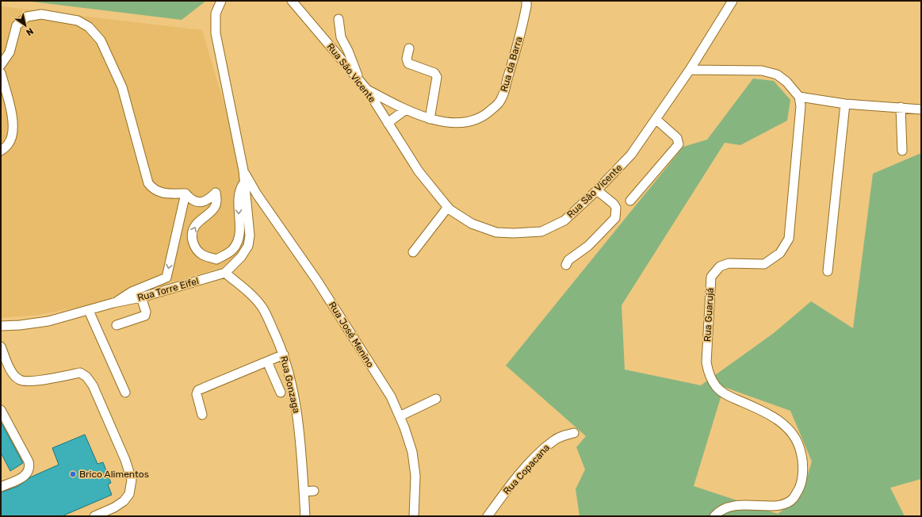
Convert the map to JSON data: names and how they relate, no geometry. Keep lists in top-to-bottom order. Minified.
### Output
{"streets":{"street":["Rua da Barra","Rua São Vicente","Rua Torre Eifel","Rua Guarujá","Rua José Menino","Rua Gonzaga","Rua Copacana"]},"crossings":[["Rua da Barra","Rua São Vicente"],["Rua Torre Eifel","Rua José Menino"],["Rua Torre Eifel","Rua Gonzaga"]],"places":["Brico Alimentos"],"north":"bottom right"}
